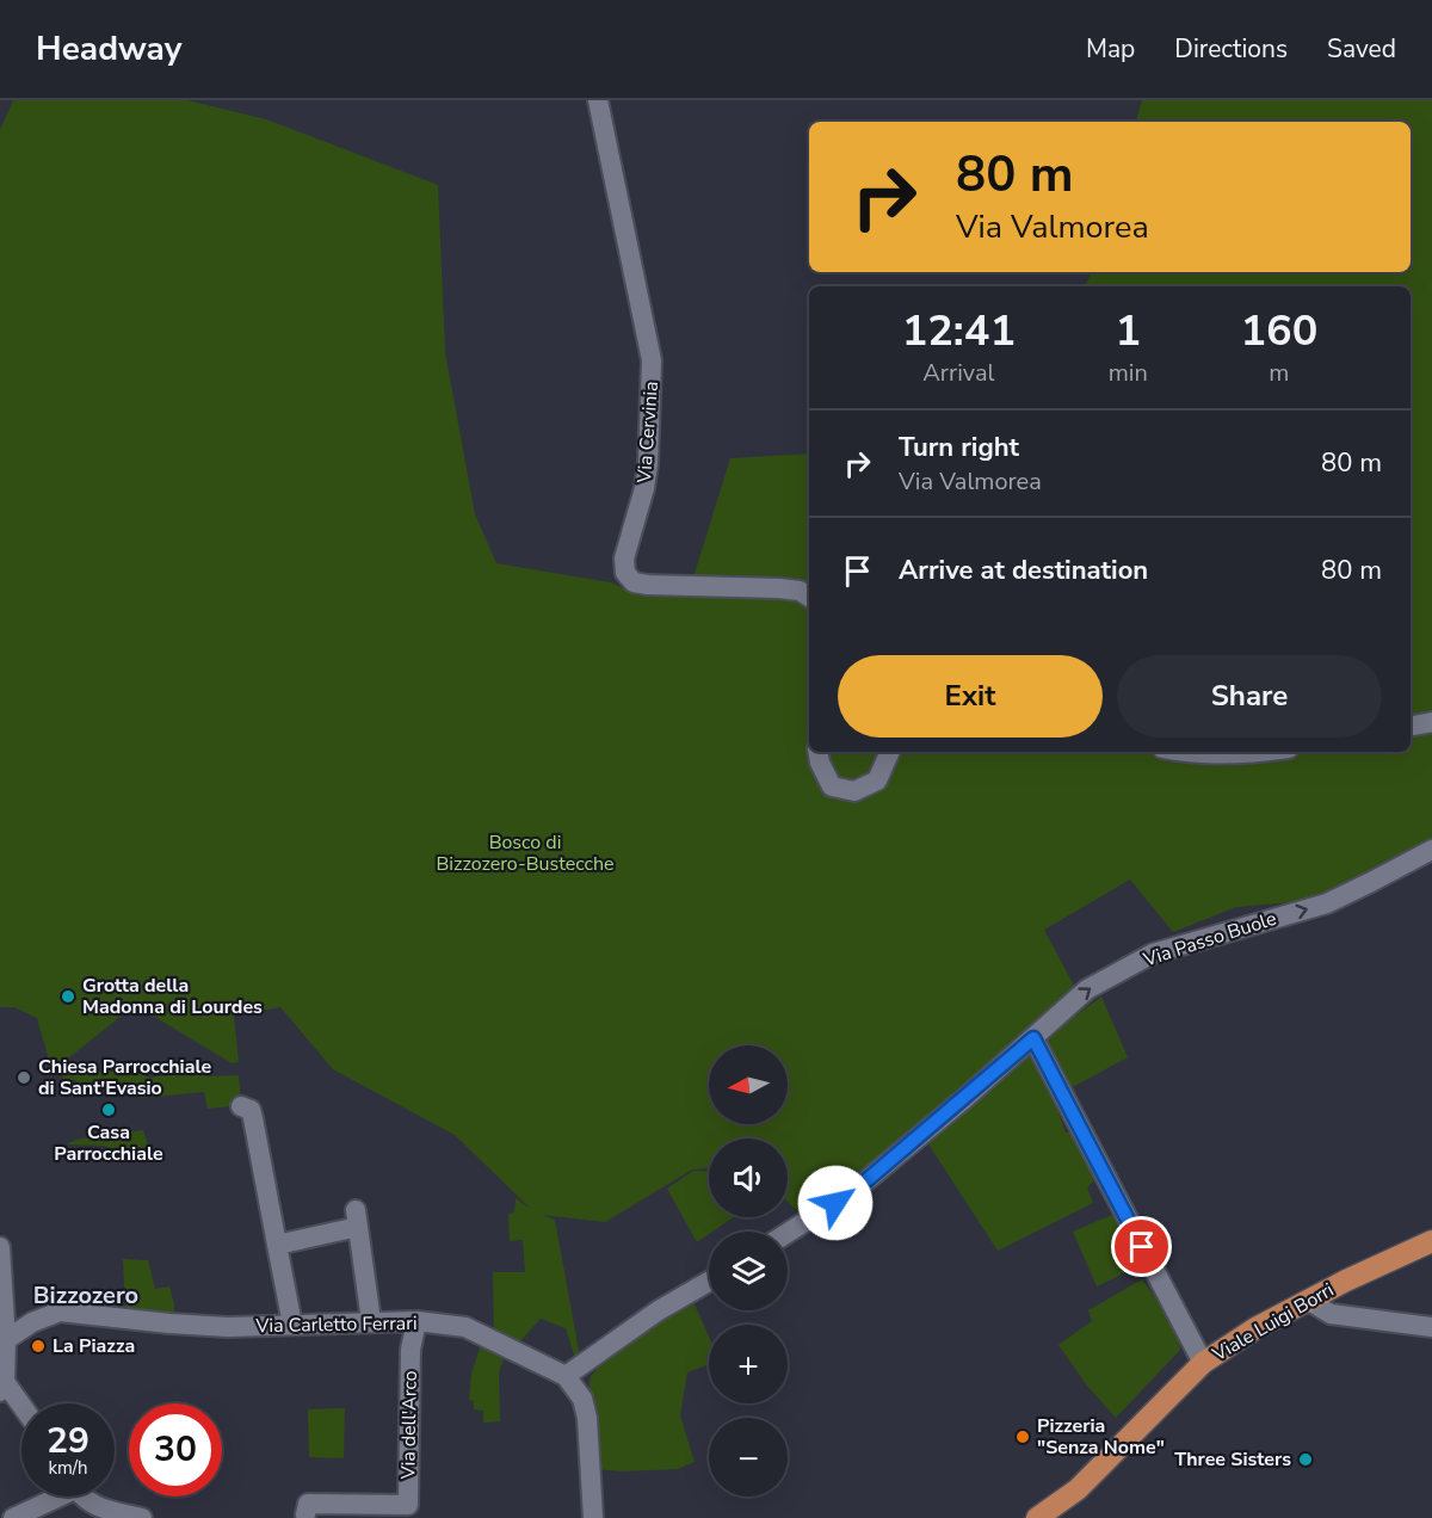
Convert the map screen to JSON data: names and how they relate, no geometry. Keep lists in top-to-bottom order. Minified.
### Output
{"streets":{"main road":["Viale Luigi Borri"],"street":["Via Cervinia","Via Passo Buole","Via Carletto Ferrari","Via dell'Arco"]},"crossings":[["Via Carletto Ferrari","Via dell'Arco"]],"one_way":["Via Passo Buole"],"districts":["Bizzozero"],"parks":["Bosco di Bizzozero-Bustecche"],"places":["Grotta della Madonna di Lourdes","Chiesa Parrocchiale di Sant'Evasio","Casa Parrocchiale","La Piazza","Pizzeria \"Senza Nome\"","Three Sisters"],"north":"left","page":{"header":"Headway","nav":["Map","Directions","Saved"],"turn":["80 m","Via Valmorea"],"eta":["12:41","Arrival","1","min","160","m"],"list":[{"name":"Turn right","note":"Via Valmorea","value":"80 m"},{"name":"Arrive at destination","value":"80 m"}],"buttons":["Exit","Share"],"map_buttons":["+","−"],"speed":"29 km/h","limit":"30"}}
